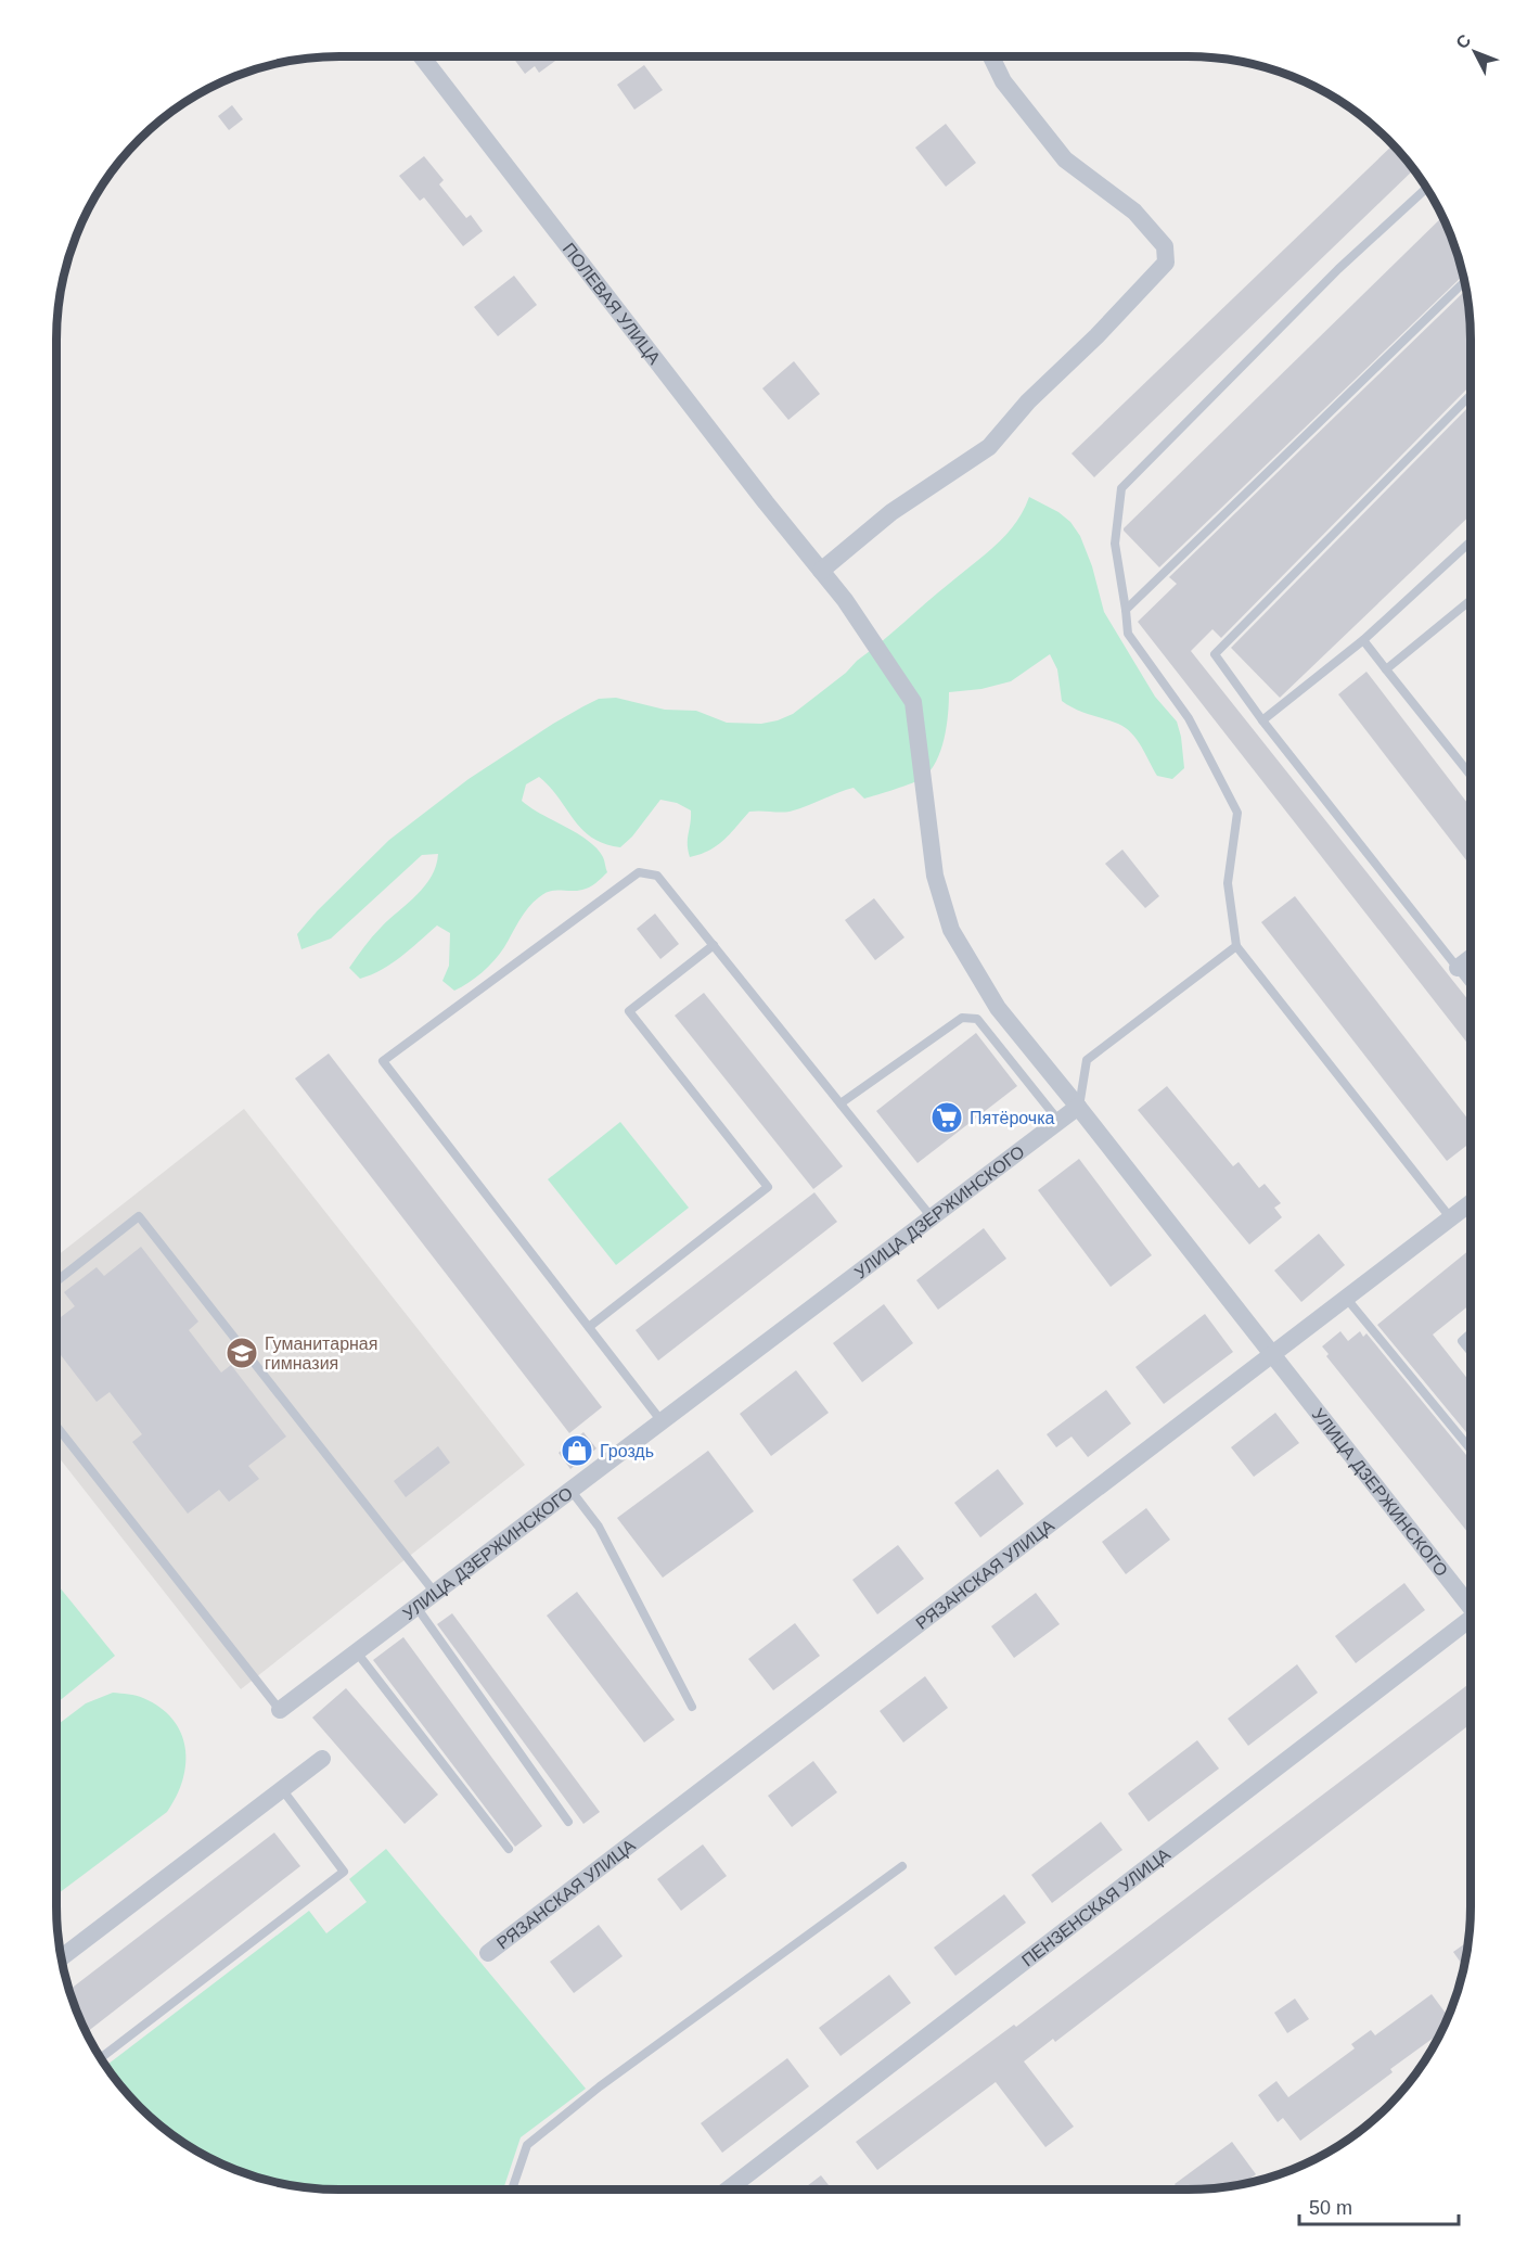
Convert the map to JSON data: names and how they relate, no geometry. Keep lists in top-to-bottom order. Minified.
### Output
{"streets":{"street":["ПОЛЕВАЯ УЛИЦА","УЛИЦА ДЗЕРЖИНСКОГО","РЯЗАНСКАЯ УЛИЦА","ПЕНЗЕНСКАЯ УЛИЦА"]},"crossings":[["ПОЛЕВАЯ УЛИЦА","УЛИЦА ДЗЕРЖИНСКОГО"],["УЛИЦА ДЗЕРЖИНСКОГО","РЯЗАНСКАЯ УЛИЦА"]],"places":{"supermarket":["Пятёрочка"],"school or university":["Гуманитарная гимназия"],"shop":["Гроздь"]},"scale_bar":"50 m","north":"top left"}
